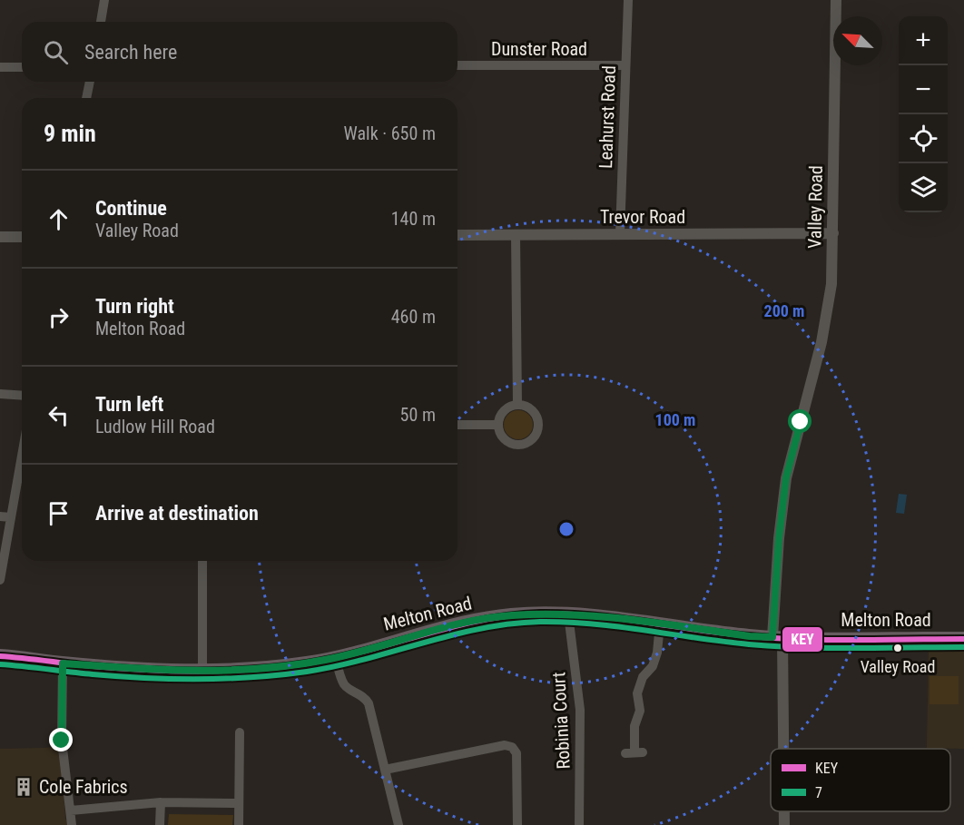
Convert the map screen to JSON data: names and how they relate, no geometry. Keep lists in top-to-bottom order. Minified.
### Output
{"streets":{"main road":["Melton Road"],"street":["Dunster Road","Leahurst Road","Valley Road","Trevor Road","Robinia Court"]},"crossings":[["Dunster Road","Leahurst Road"],["Leahurst Road","Trevor Road"],["Valley Road","Trevor Road"],["Valley Road","Melton Road"],["Melton Road","Robinia Court"]],"places":{"other":["Valley Road"],"building":["Cole Fabrics"]},"lines":["transit line KEY","transit line 7"],"legend":["KEY","7"],"north":"top left","page":{"map_buttons":["+","−"],"search":"Search here","heading":["9 min","Walk · 650 m"],"list":[["Continue","Valley Road","140 m"],["Turn right","Melton Road","460 m"],["Turn left","Ludlow Hill Road","50 m"],"Arrive at destination"]},"rings":["200 m","100 m"]}
